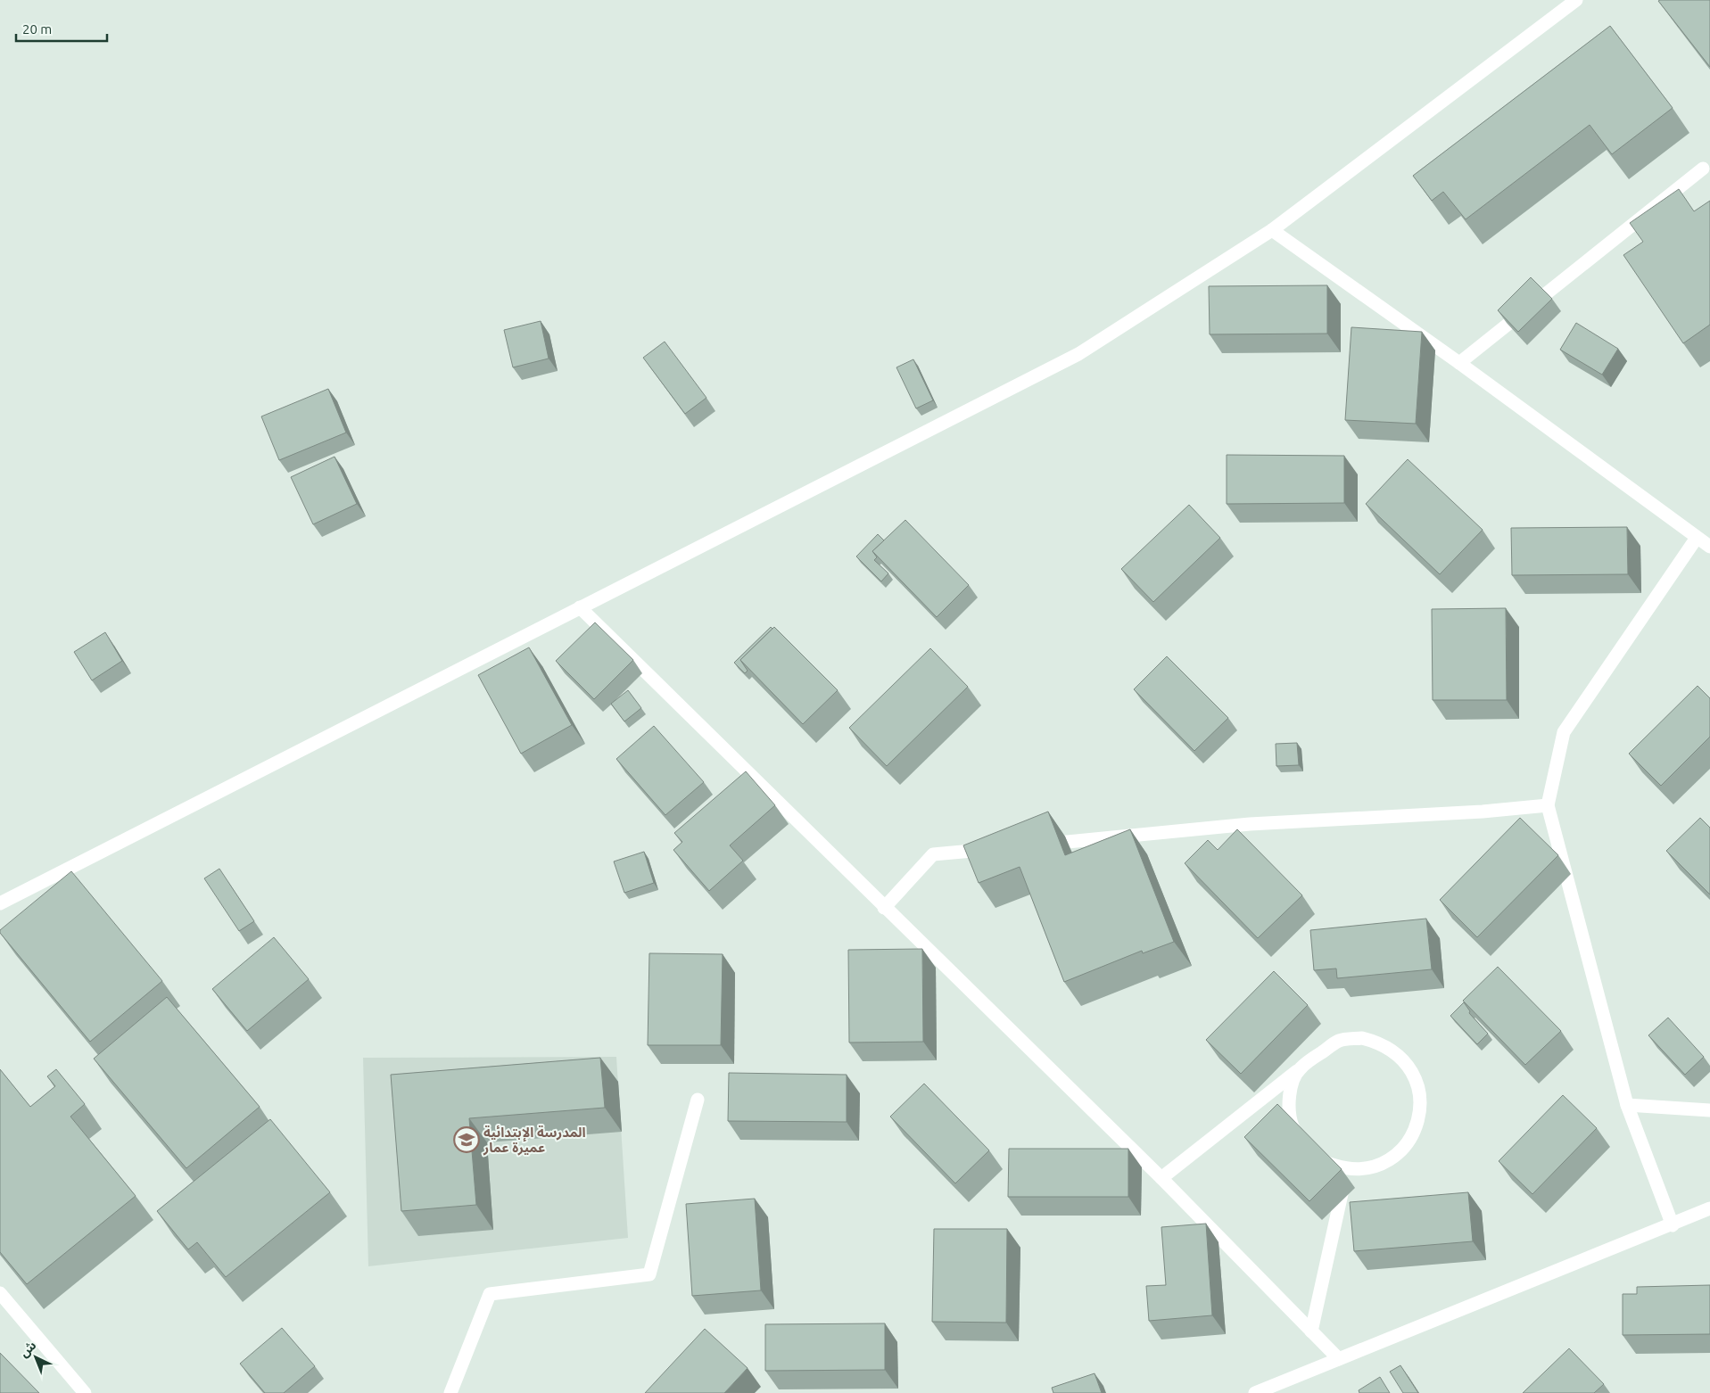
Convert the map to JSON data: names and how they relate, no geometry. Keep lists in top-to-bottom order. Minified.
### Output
{"places":{"school or university":["المدرسة الإبتدائية عميرة عمار"]},"scale_bar":"20 m","north":"top left"}
